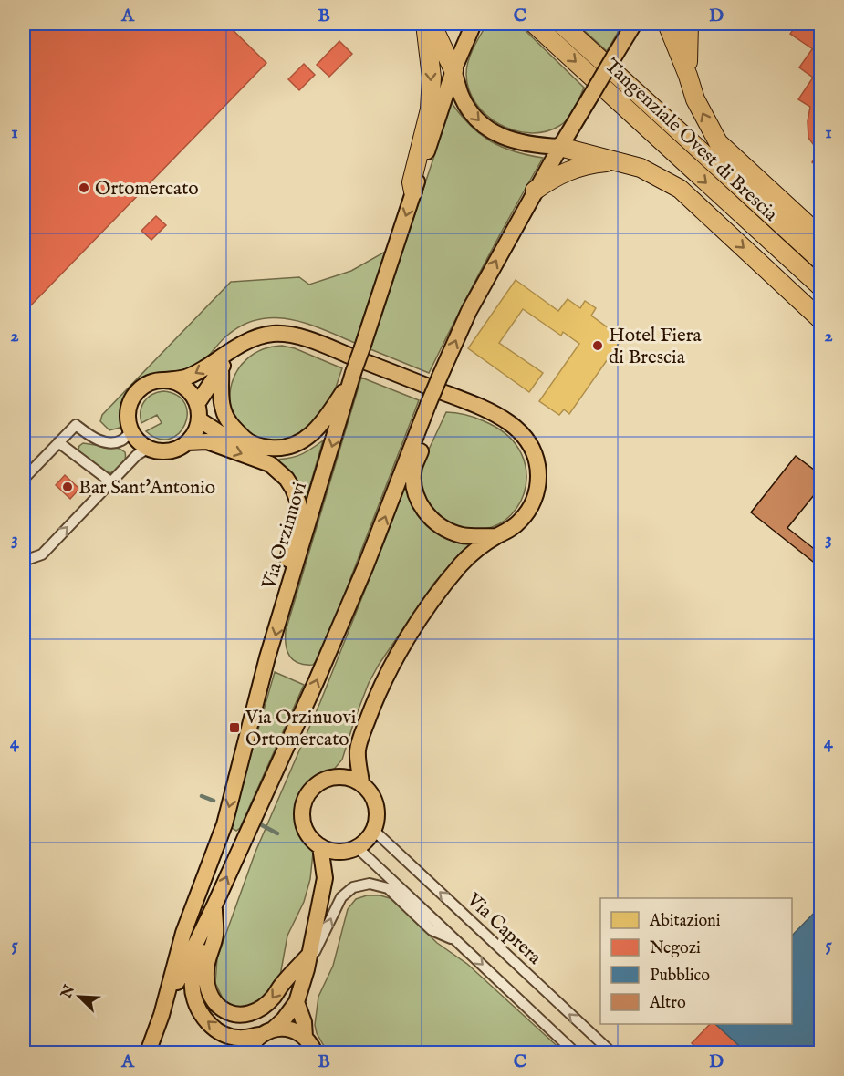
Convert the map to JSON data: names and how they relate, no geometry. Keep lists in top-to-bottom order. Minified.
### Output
{"streets":{"highway":["Tangenziale Ovest di Brescia"],"main road":["Via Orzinuovi"],"street":["Via Caprera"]},"places":{"other":["Ortomercato","Hotel Fiera di Brescia","Bar Sant'Antonio"],"transit":["Via Orzinuovi Ortomercato"]},"legend":["Abitazioni","Negozi","Pubblico","Altro"],"north":"top left","grid":{"columns":["A","B","C","D"],"rows":["1","2","3","4","5"]}}
